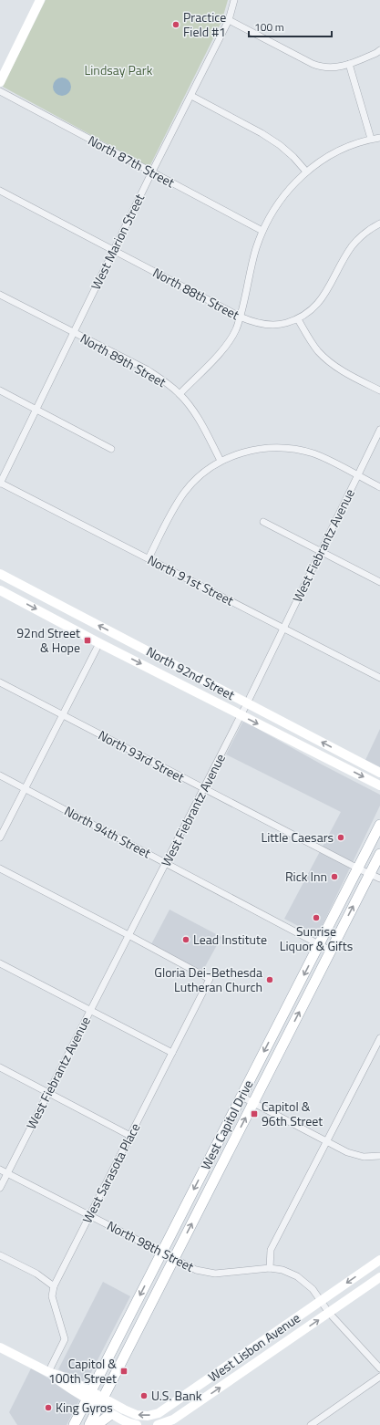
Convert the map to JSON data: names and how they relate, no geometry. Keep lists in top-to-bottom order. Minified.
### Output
{"streets":{"main road":["North 92nd Street","West Capitol Drive","West Lisbon Avenue"],"street":["North 87th Street","West Marion Street","North 88th Street","North 89th Street","West Fiebrantz Avenue","North 91st Street","North 93rd Street","North 94th Street","West Sarasota Place","North 98th Street"]},"crossings":[["North 87th Street","West Marion Street"],["West Marion Street","North 88th Street"],["West Marion Street","North 89th Street"],["West Marion Street","North 91st Street"],["West Fiebrantz Avenue","North 91st Street"],["West Fiebrantz Avenue","North 92nd Street"],["West Fiebrantz Avenue","North 93rd Street"],["West Fiebrantz Avenue","North 94th Street"],["West Fiebrantz Avenue","West Sarasota Place"],["West Fiebrantz Avenue","North 98th Street"],["North 93rd Street","West Capitol Drive"],["North 94th Street","West Capitol Drive"],["West Capitol Drive","North 98th Street"],["West Capitol Drive","West Lisbon Avenue"],["West Sarasota Place","North 98th Street"],["North 98th Street","West Lisbon Avenue"]],"parks":["Lindsay Park"],"places":{"other":["Practice Field #1","Little Caesars","Rick Inn","Sunrise Liquor & Gifts","Lead Institute","Gloria Dei-Bethesda Lutheran Church","U.S. Bank","King Gyros"],"transit":["92nd Street & Hope","Capitol & 96th Street","Capitol & 100th Street"]},"scale_bar":"100 m"}
